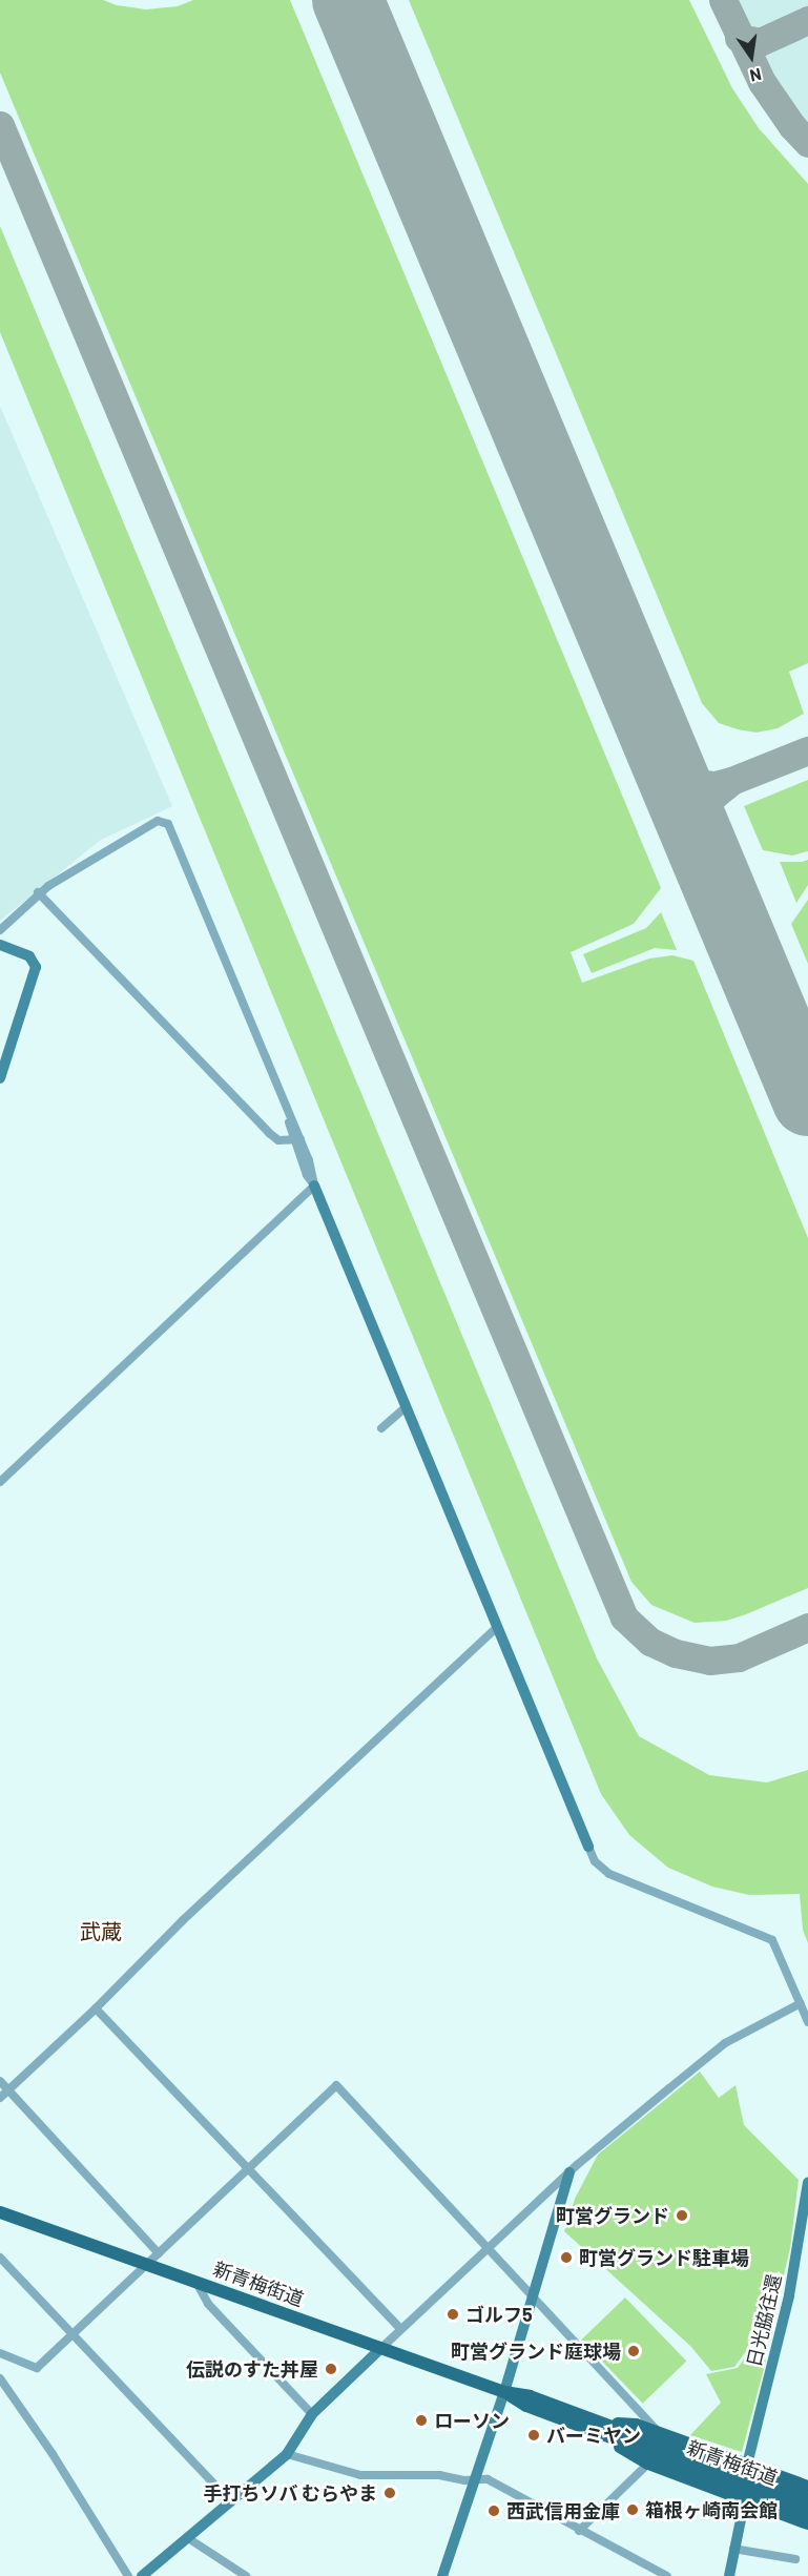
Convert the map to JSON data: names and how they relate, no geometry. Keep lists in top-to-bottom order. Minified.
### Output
{"streets":{"main road":["新青梅街道"],"street":["日光脇往還"]},"districts":["武蔵"],"places":["町営グランド","町営グランド駐車場","ゴルフ5","町営グランド庭球場","伝説のすた丼屋","ローソン","バーミヤン","手打ちソバ むらやま","箱根ヶ崎南会館","西武信用金庫"],"north":"bottom"}
